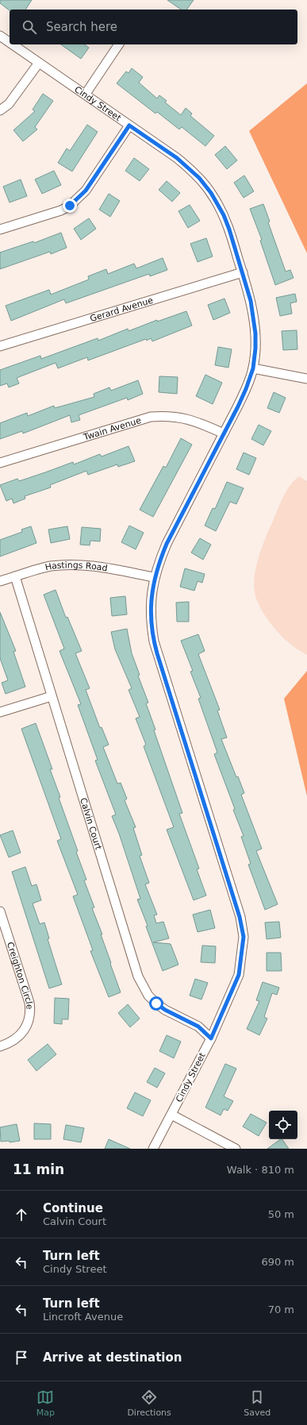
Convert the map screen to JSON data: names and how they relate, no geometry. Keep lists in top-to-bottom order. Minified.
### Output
{"streets":{"street":["Cindy Street","Gerard Avenue","Twain Avenue","Hastings Road","Calvin Court","Creighton Circle"]},"crossings":[["Cindy Street","Gerard Avenue"],["Cindy Street","Twain Avenue"],["Cindy Street","Hastings Road"],["Cindy Street","Calvin Court"],["Hastings Road","Calvin Court"]],"page":{"search":"Search here","heading":["11 min","Walk · 810 m"],"list":[["Continue","Calvin Court","50 m"],["Turn left","Cindy Street","690 m"],["Turn left","Lincroft Avenue","70 m"],"Arrive at destination"],"nav":["Map","Directions","Saved"]}}
